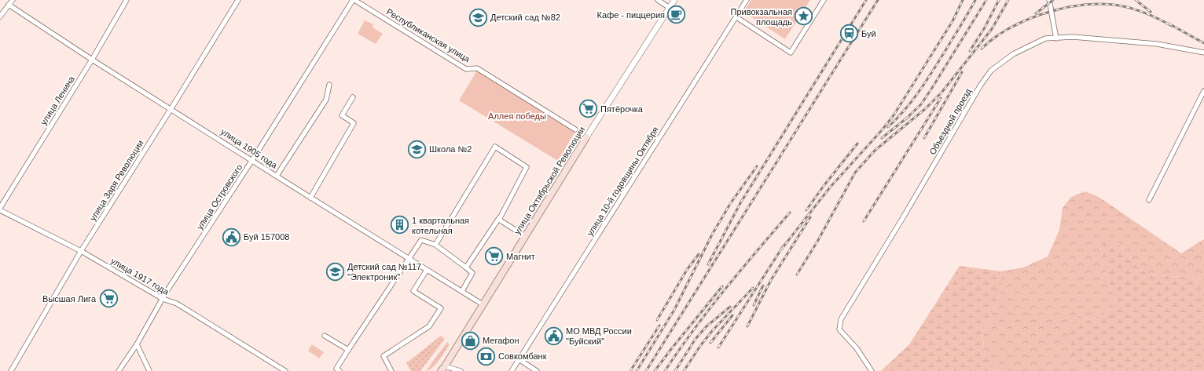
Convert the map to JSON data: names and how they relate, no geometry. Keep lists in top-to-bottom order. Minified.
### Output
{"streets":{"main road":["улица Октябрьской Революции"],"street":["Республиканская улица","улица Ленина","Объездной проезд","улица 1905 года","улица Заря Революции","улица 10-й годовщины Октября","улица Островского","улица 1917 года"]},"crossings":[["Республиканская улица","улица Островского"],["улица Ленина","улица 1905 года"],["улица 1905 года","улица Заря Революции"],["улица 1905 года","улица Октябрьской Революции"],["улица 1905 года","улица Островского"],["улица Заря Революции","улица 1917 года"],["улица Островского","улица 1917 года"]],"parks":["Аллея победы"],"places":{"cafe":["Кафе - пиццерия"],"place":["Привокзальная площадь"],"school or university":["Детский сад №82","Школа №2","Детский сад №117 \"Электроник\""],"station":["Буй"],"supermarket":["Пятёрочка","Магнит","Высшая Лига"],"building":["1 квартальная котельная"],"public building":["Буй 157008","МО МВД России \"Буйский\""],"shop":["Мегафон"],"bank":["Совкомбанк"]}}
